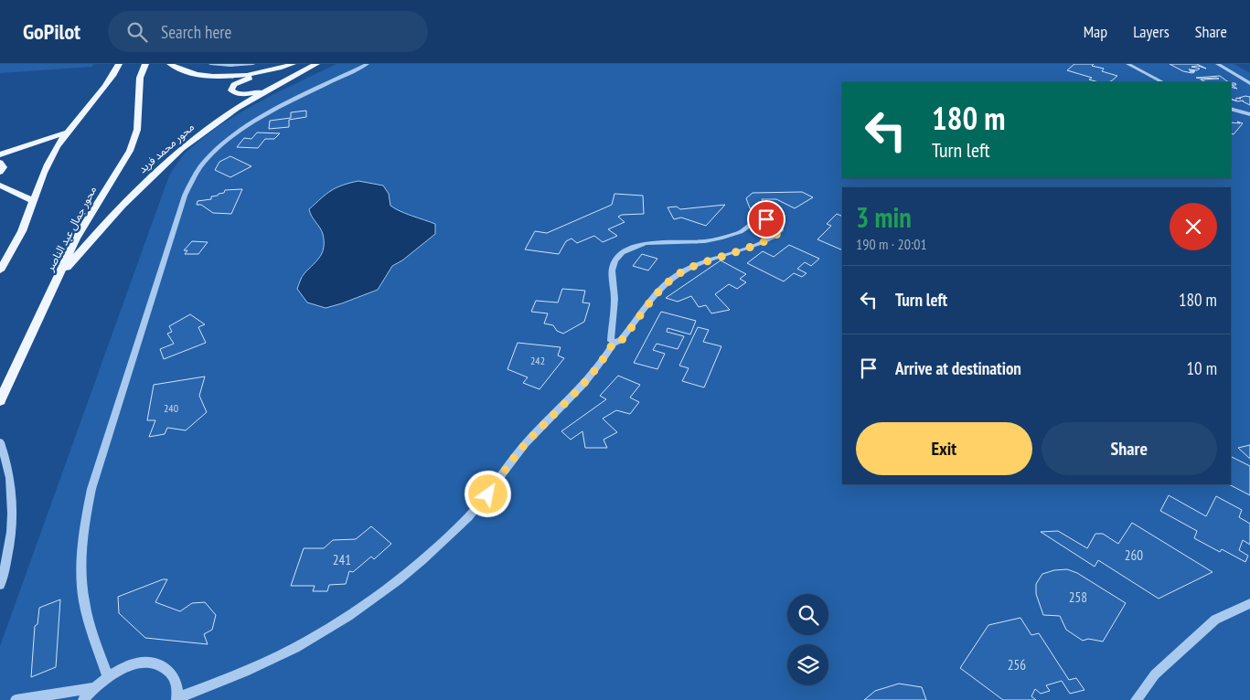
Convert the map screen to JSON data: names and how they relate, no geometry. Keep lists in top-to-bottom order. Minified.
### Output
{"streets":{"main road":["محور محمد فريد","محور جمال عبد الناصر"]},"crossings":[["محور محمد فريد","محور جمال عبد الناصر"]],"house_numbers":["242","240","260","241","258","256"],"page":{"header":"GoPilot","search":"Search here","nav":["Map","Layers","Share"],"turn":["180 m","Turn left"],"heading":["3 min","190 m · 20:01"],"list":[{"name":"Turn left","value":"180 m"},{"name":"Arrive at destination","value":"10 m"}],"buttons":["Exit","Share"]}}
